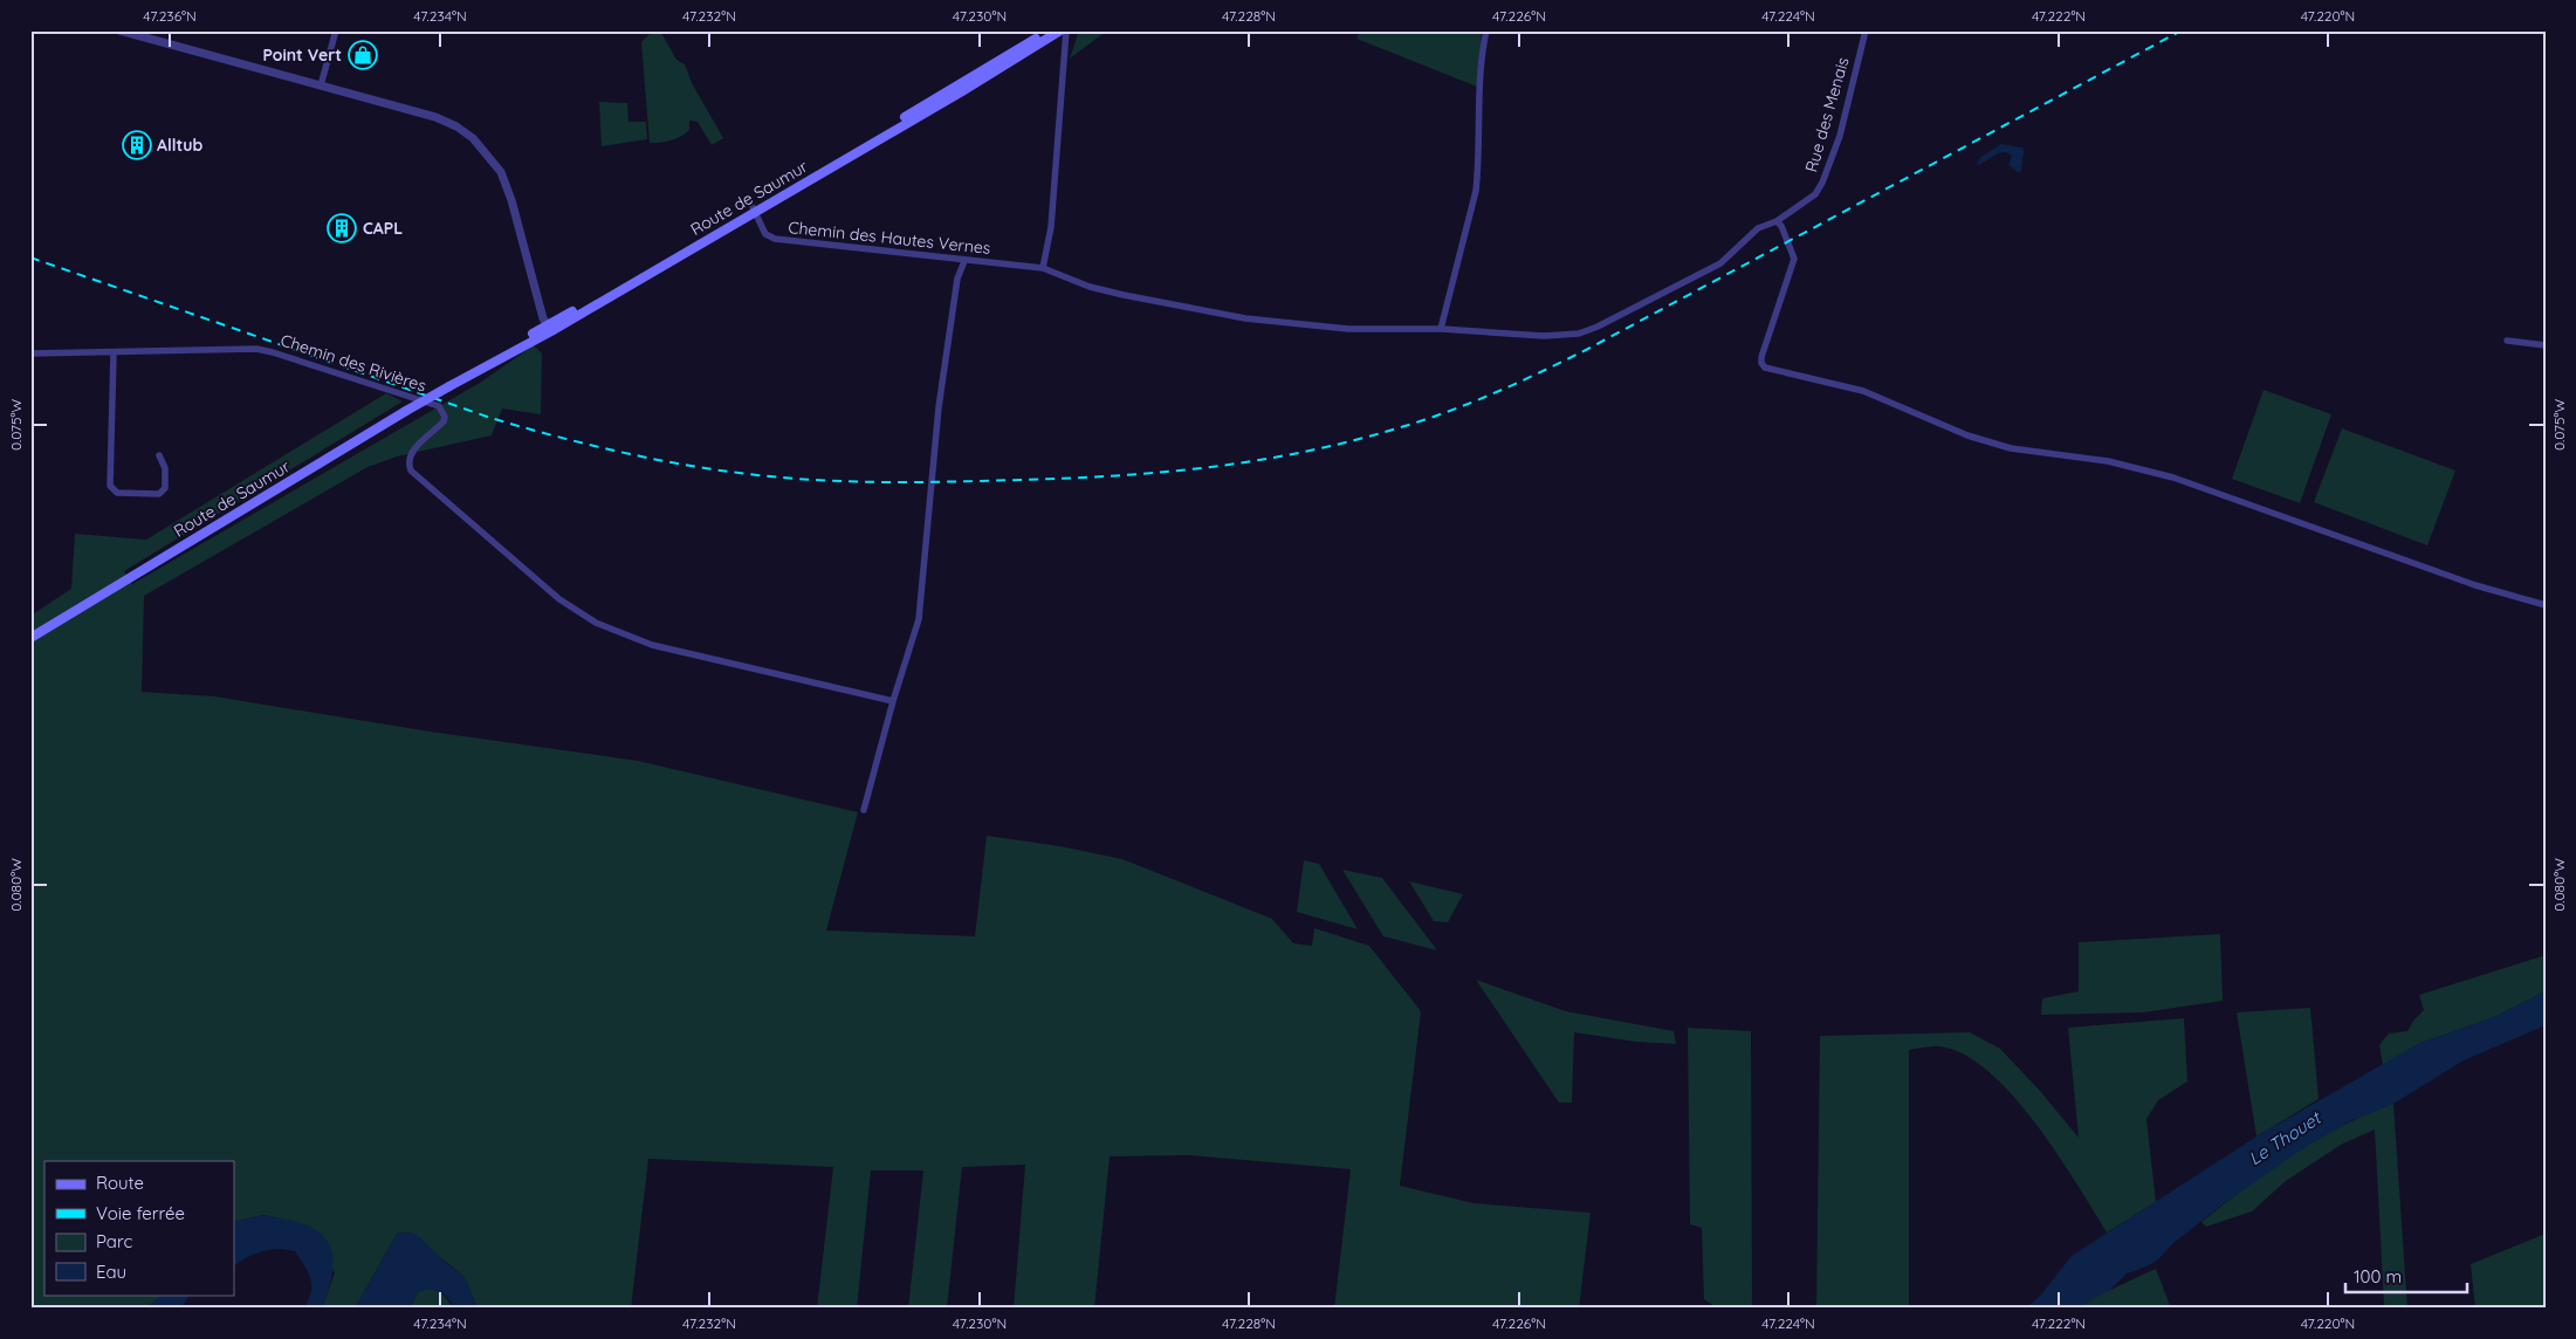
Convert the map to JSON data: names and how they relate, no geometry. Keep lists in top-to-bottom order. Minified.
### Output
{"streets":{"main road":["Route de Saumur"],"street":["Rue des Menais","Chemin des Hautes Vernes","Chemin des Rivières"]},"crossings":[["Rue des Menais","Chemin des Hautes Vernes"],["Route de Saumur","Chemin des Hautes Vernes"]],"water":["Le Thouet"],"places":{"shop":["Point Vert"],"building":["Alltub","CAPL"]},"legend":["Route","Voie ferrée","Parc","Eau"],"scale_bar":"100 m","coordinates":["47.236°N","47.234°N","47.232°N","47.230°N","47.228°N","47.226°N","47.224°N","47.222°N","47.220°N","0.075°W","0.080°W"]}
